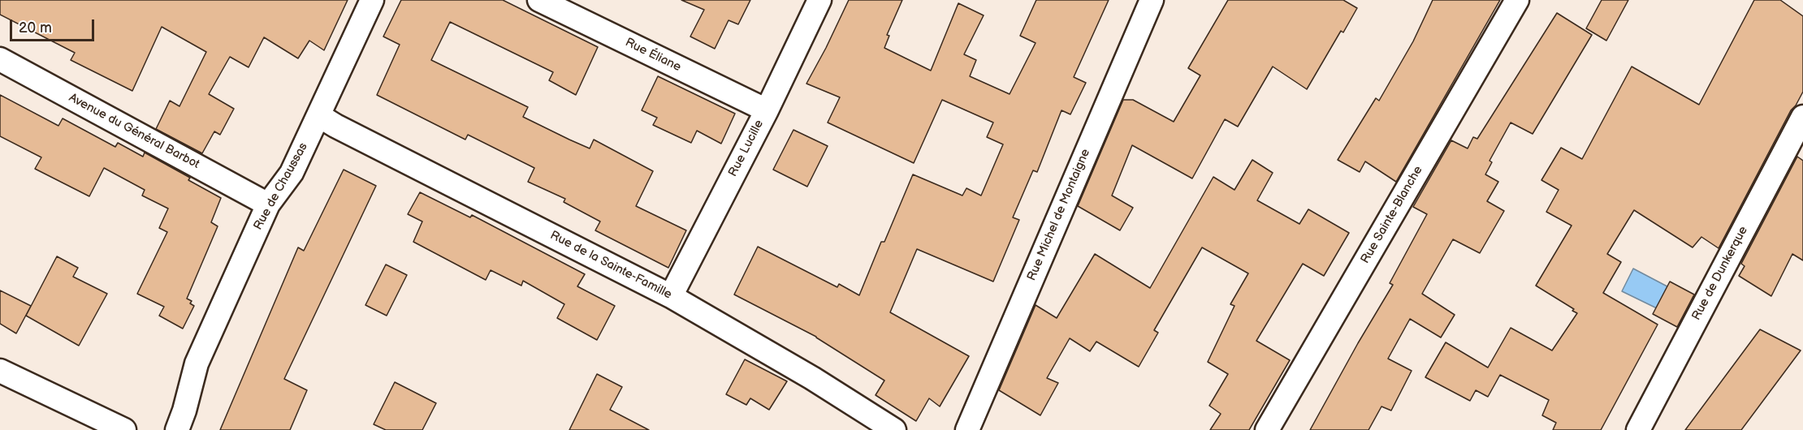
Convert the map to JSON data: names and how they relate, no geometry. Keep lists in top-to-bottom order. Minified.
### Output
{"streets":{"street":["Rue Éliane","Avenue du Général Barbot","Rue Lucille","Rue de Chaussas","Rue Michel de Montaigne","Rue Sainte-Blanche","Rue de la Sainte-Famille","Rue de Dunkerque"]},"crossings":[["Rue Éliane","Rue Lucille"],["Avenue du Général Barbot","Rue de Chaussas"],["Rue Lucille","Rue de la Sainte-Famille"],["Rue de Chaussas","Rue de la Sainte-Famille"]],"scale_bar":"20 m"}
